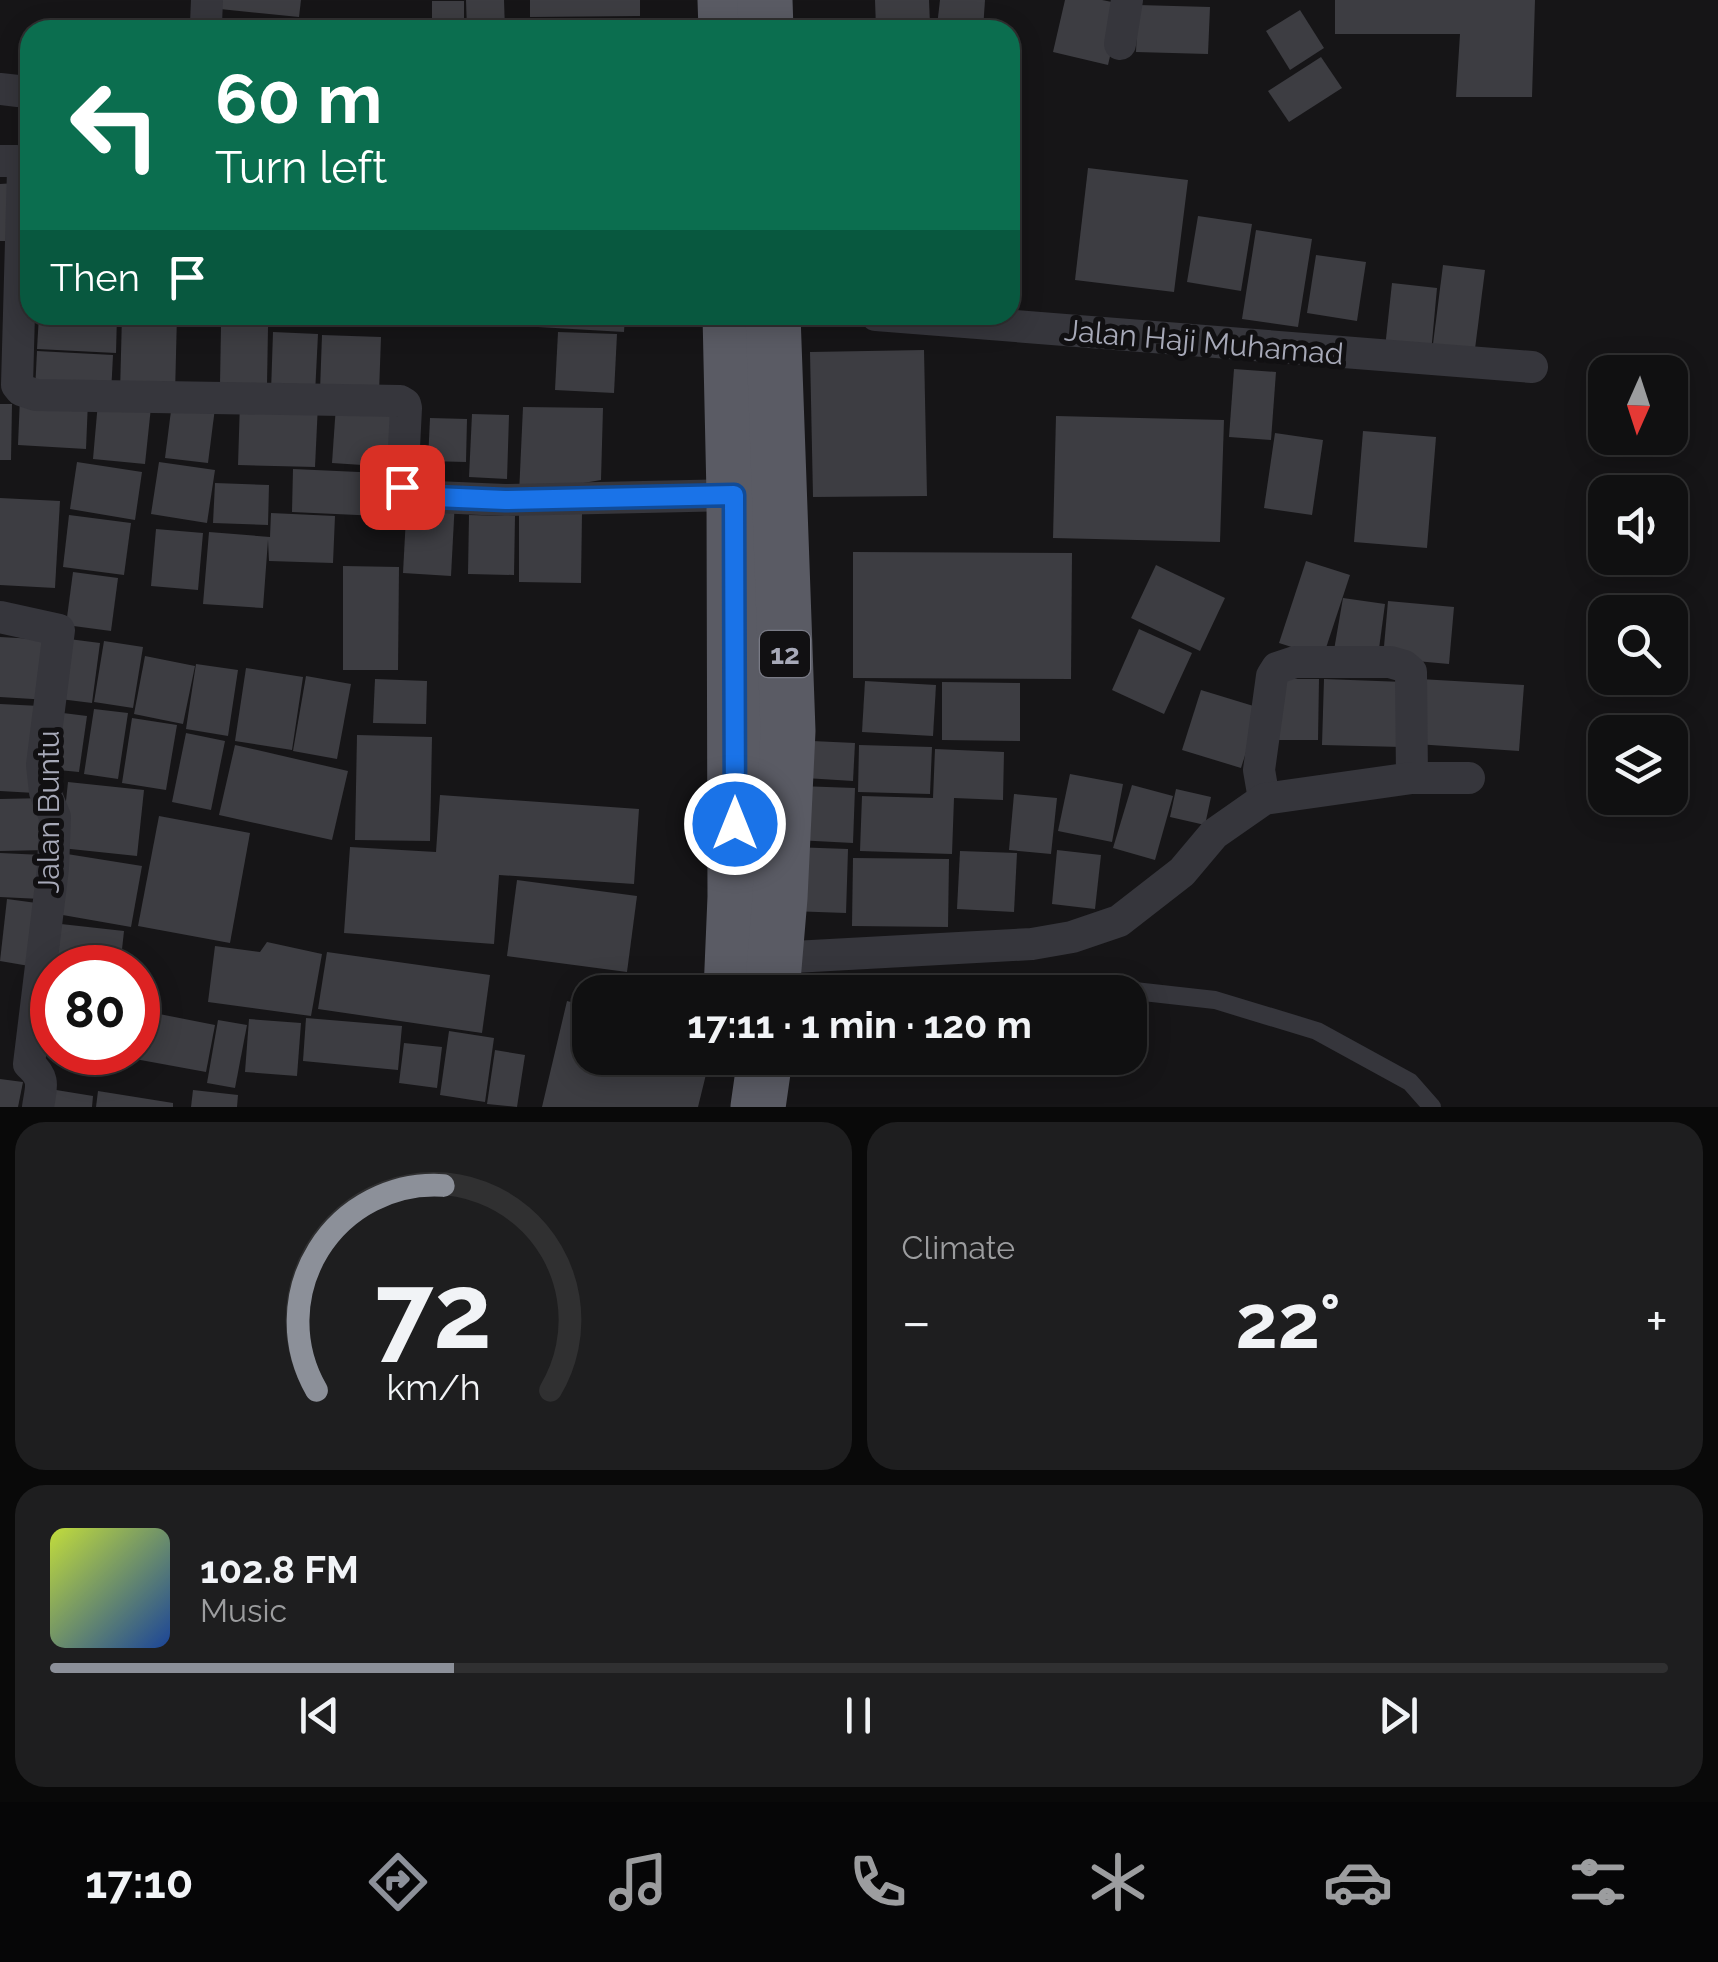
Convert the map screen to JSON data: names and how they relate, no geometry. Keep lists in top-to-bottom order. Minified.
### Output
{"streets":{"highway":["12"],"street":["Jalan Haji Muhamad","Jalan Buntu"]},"north":"bottom","page":{"turn":["60 m","Turn left"],"then":"Then","limit":"80","trip":"17:11 · 1 min · 120 m","tile":"Climate","heat":["−","22°","+"],"song":["102.8 FM","Music"],"tabs":"17:10","gauge":["72","km/h"]}}
